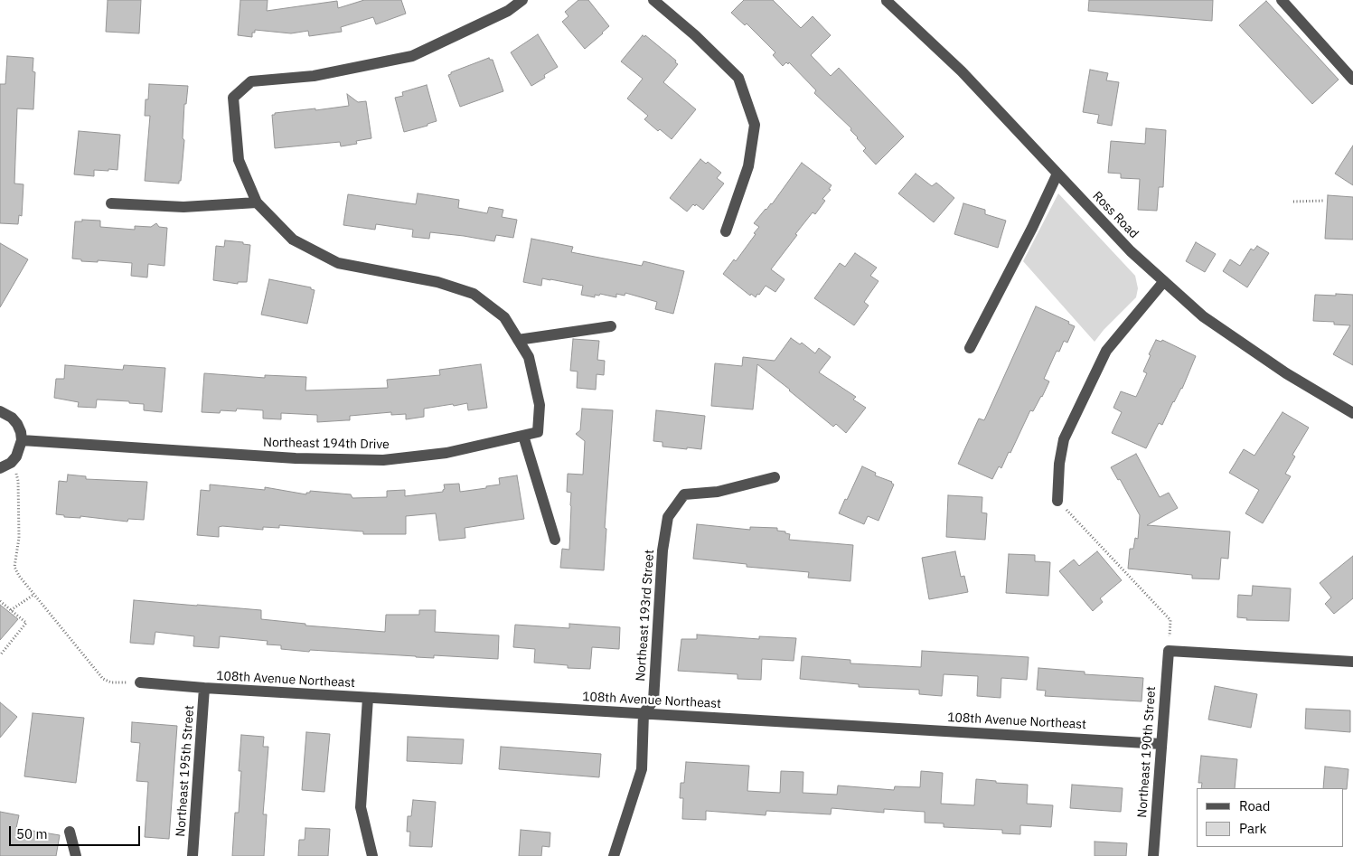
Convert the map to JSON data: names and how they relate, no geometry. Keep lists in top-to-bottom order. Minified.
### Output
{"streets":{"street":["Ross Road","Northeast 194th Drive","Northeast 193rd Street","108th Avenue Northeast","Northeast 190th Street","Northeast 195th Street"]},"crossings":[["Northeast 193rd Street","108th Avenue Northeast"],["108th Avenue Northeast","Northeast 190th Street"],["108th Avenue Northeast","Northeast 195th Street"]],"legend":["Road","Park"],"scale_bar":"50 m"}
